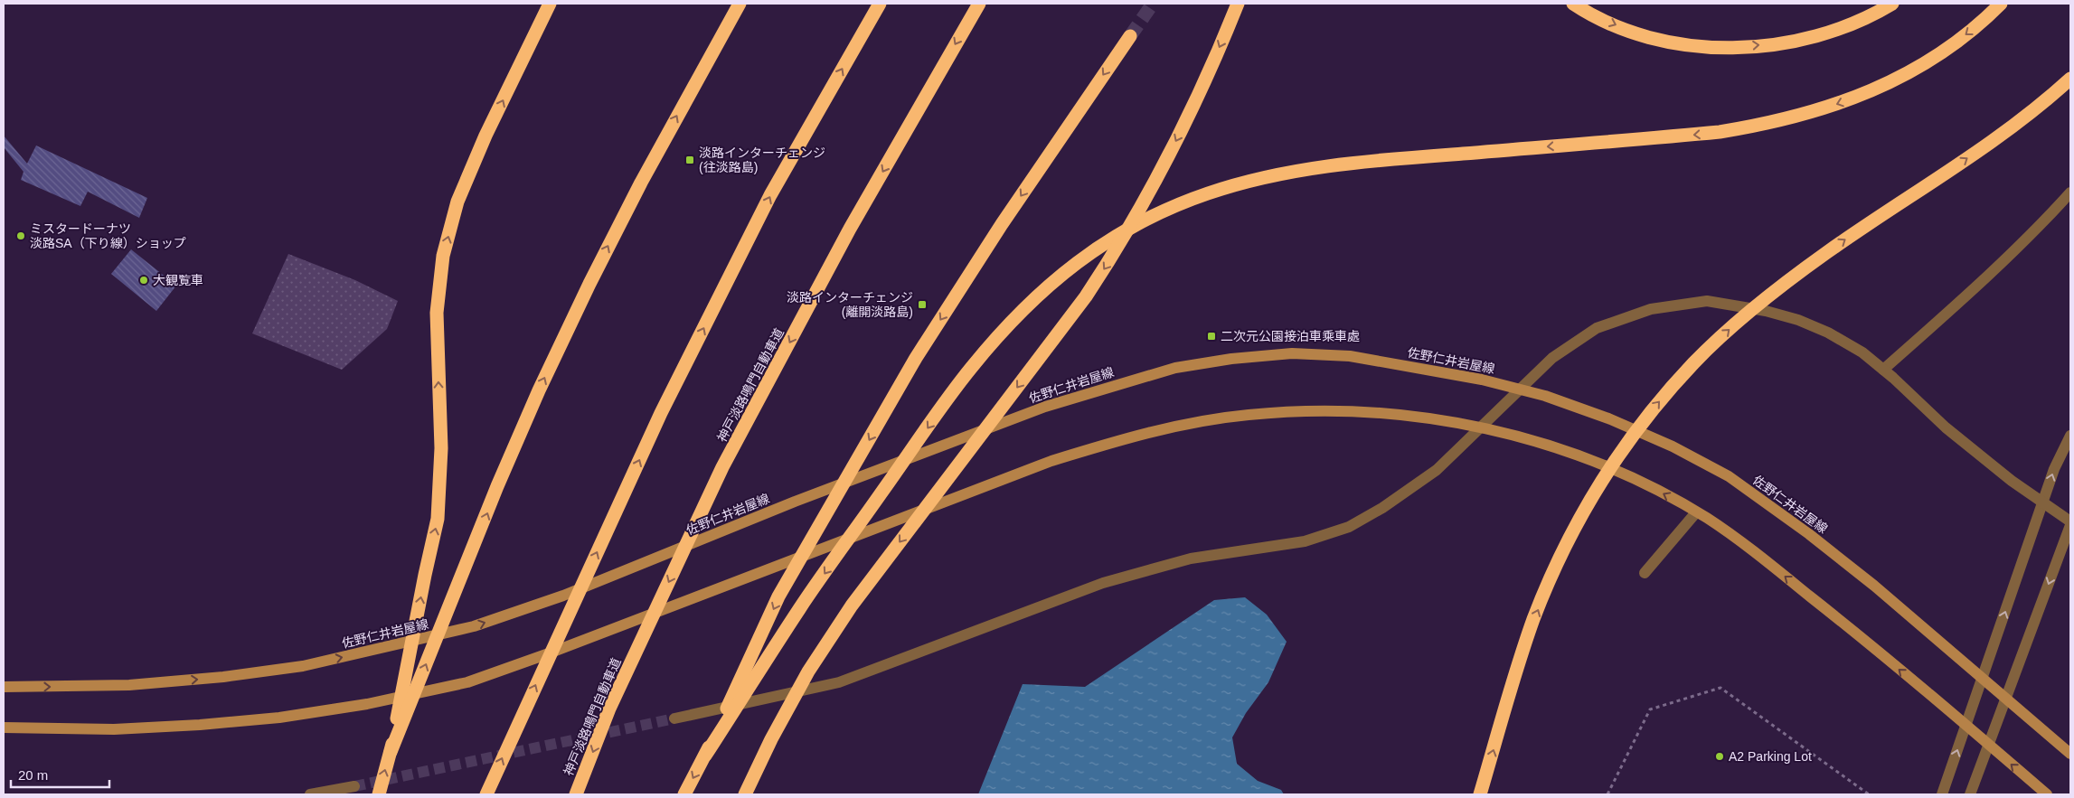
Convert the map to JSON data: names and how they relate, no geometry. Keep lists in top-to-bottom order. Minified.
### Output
{"streets":{"highway":["神戸淡路鳴門自動車道"],"main road":["佐野仁井岩屋線"]},"places":{"transit":["淡路インターチェンジ (往淡路島)","淡路インターチェンジ (離開淡路島)","二次元公園接泊車乘車處"],"other":["ミスタードーナツ 淡路SA（下り線）ショップ","大観覧車","A2 Parking Lot"]},"scale_bar":"20 m"}
